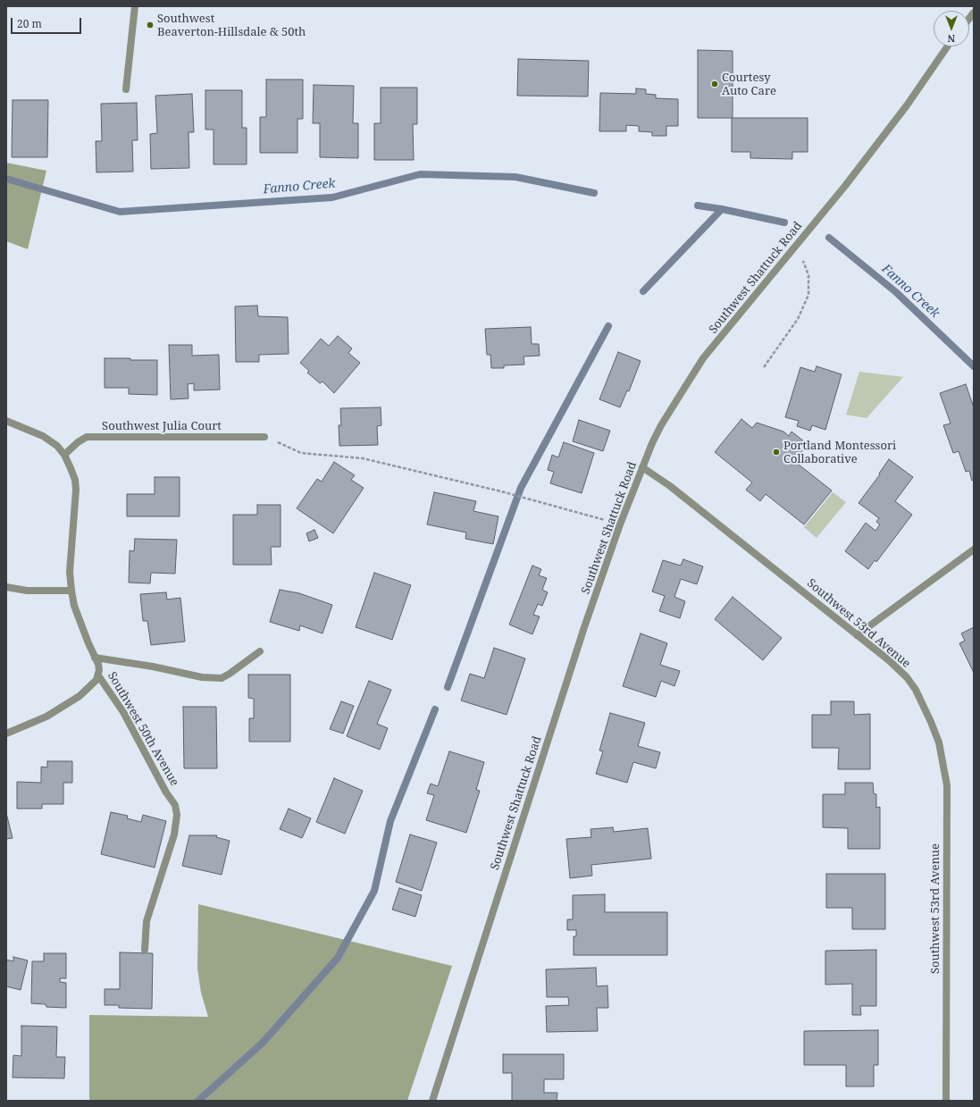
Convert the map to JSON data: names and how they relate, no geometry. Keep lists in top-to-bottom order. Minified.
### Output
{"streets":{"street":["Southwest Shattuck Road","Southwest Julia Court","Southwest 53rd Avenue","Southwest 50th Avenue"]},"crossings":[["Southwest Shattuck Road","Southwest 53rd Avenue"],["Southwest Julia Court","Southwest 50th Avenue"]],"water":["Fanno Creek"],"places":["Southwest Beaverton-Hillsdale & 50th","Courtesy Auto Care","Portland Montessori Collaborative"],"scale_bar":"20 m","north":"bottom"}
